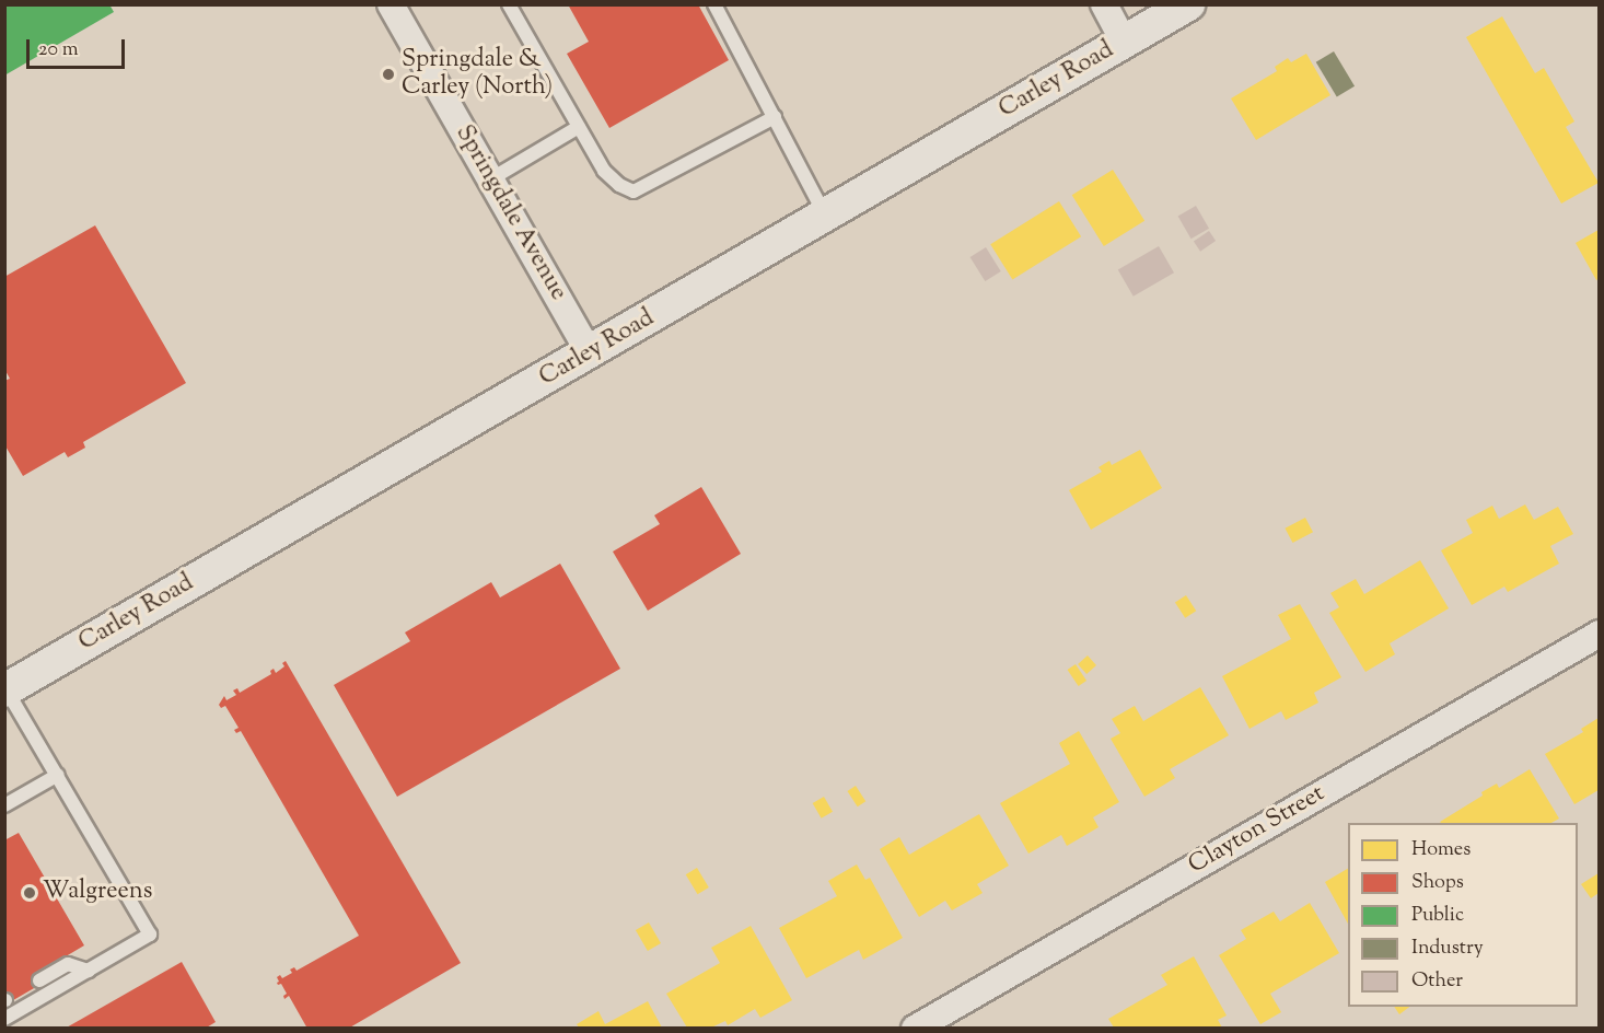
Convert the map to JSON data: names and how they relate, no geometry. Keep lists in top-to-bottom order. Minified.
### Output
{"streets":{"street":["Carley Road","Springdale Avenue","Clayton Street"]},"crossings":[["Carley Road","Springdale Avenue"]],"places":["Springdale & Carley (North)","Walgreens"],"legend":["Homes","Shops","Public","Industry","Other"],"scale_bar":"20 m"}
